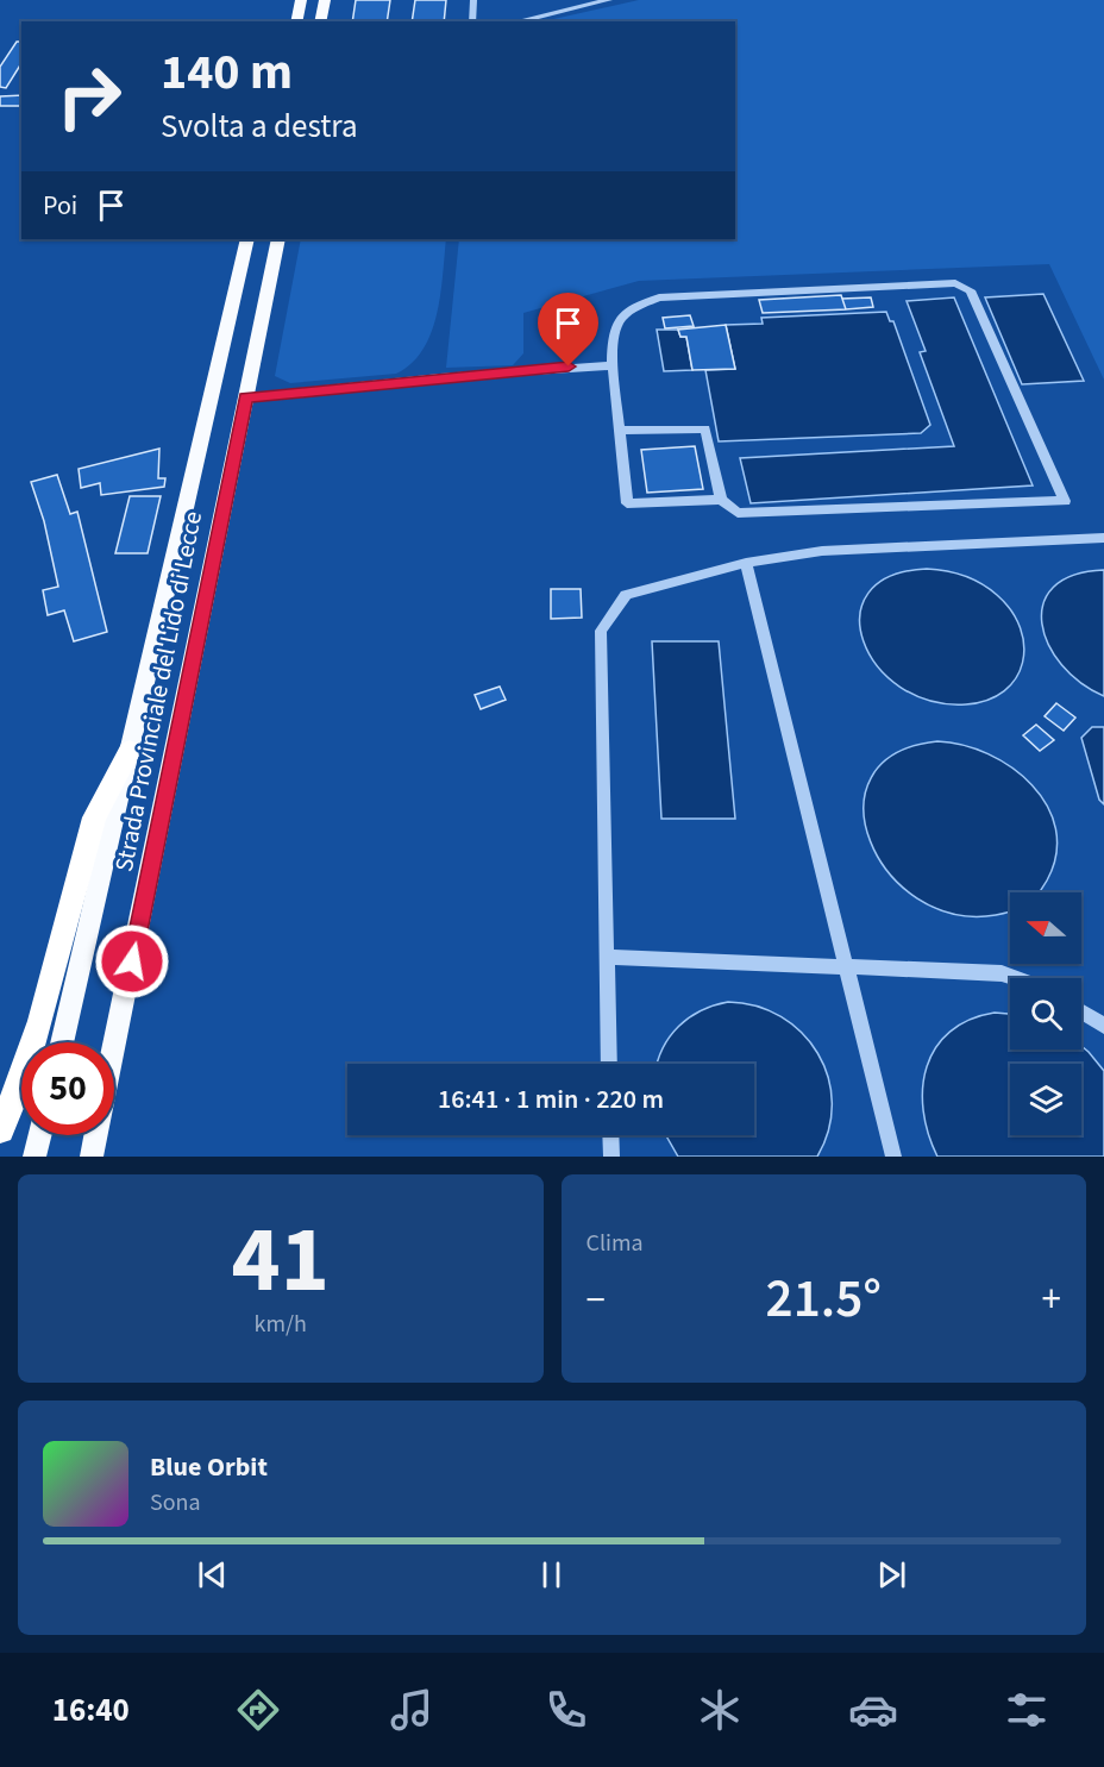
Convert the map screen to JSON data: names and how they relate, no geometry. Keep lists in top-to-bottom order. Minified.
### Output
{"streets":{"main road":["Strada Provinciale del Lido di Lecce"]},"north":"left","page":{"turn":["140 m","Svolta a destra"],"then":"Poi","limit":"50","trip":"16:41 · 1 min · 220 m","tile":[["41","km/h"],"Clima"],"heat":["−","21.5°","+"],"song":["Blue Orbit","Sona"],"tabs":"16:40"}}
